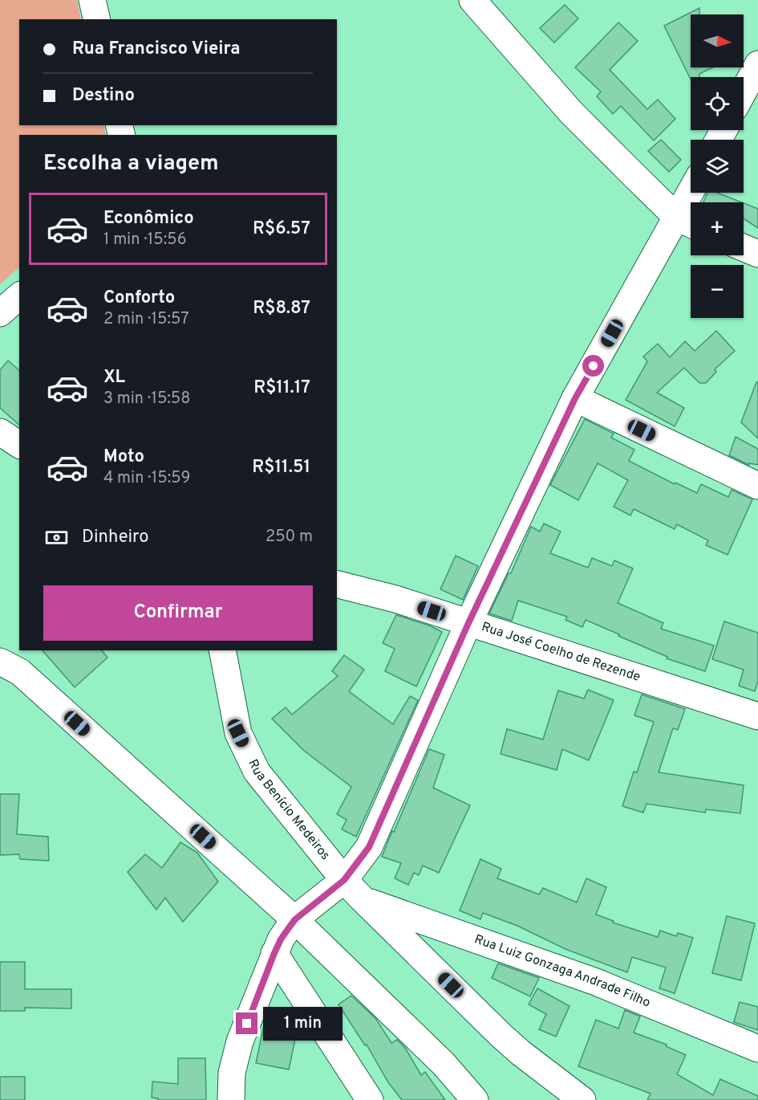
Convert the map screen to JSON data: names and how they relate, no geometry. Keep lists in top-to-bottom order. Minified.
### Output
{"streets":{"street":["Rua José Coelho de Rezende","Rua Benício Medeiros","Rua Luiz Gonzaga Andrade Filho"]},"crossings":[["Rua Benício Medeiros","Rua Luiz Gonzaga Andrade Filho"]],"north":"right","page":{"map_buttons":["+","−"],"banner":["Rua Francisco Vieira","Destino"],"heading":"Escolha a viagem","list":[{"name":"Econômico","note":"1 min · 15:56","value":"R$6.57"},{"name":"Conforto","note":"2 min · 15:57","value":"R$8.87"},{"name":"XL","note":"3 min · 15:58","value":"R$11.17"},{"name":"Moto","note":"4 min · 15:59","value":"R$11.51"}],"pay":["Dinheiro","250 m"],"buttons":"Confirmar","bubble":"1 min"}}
